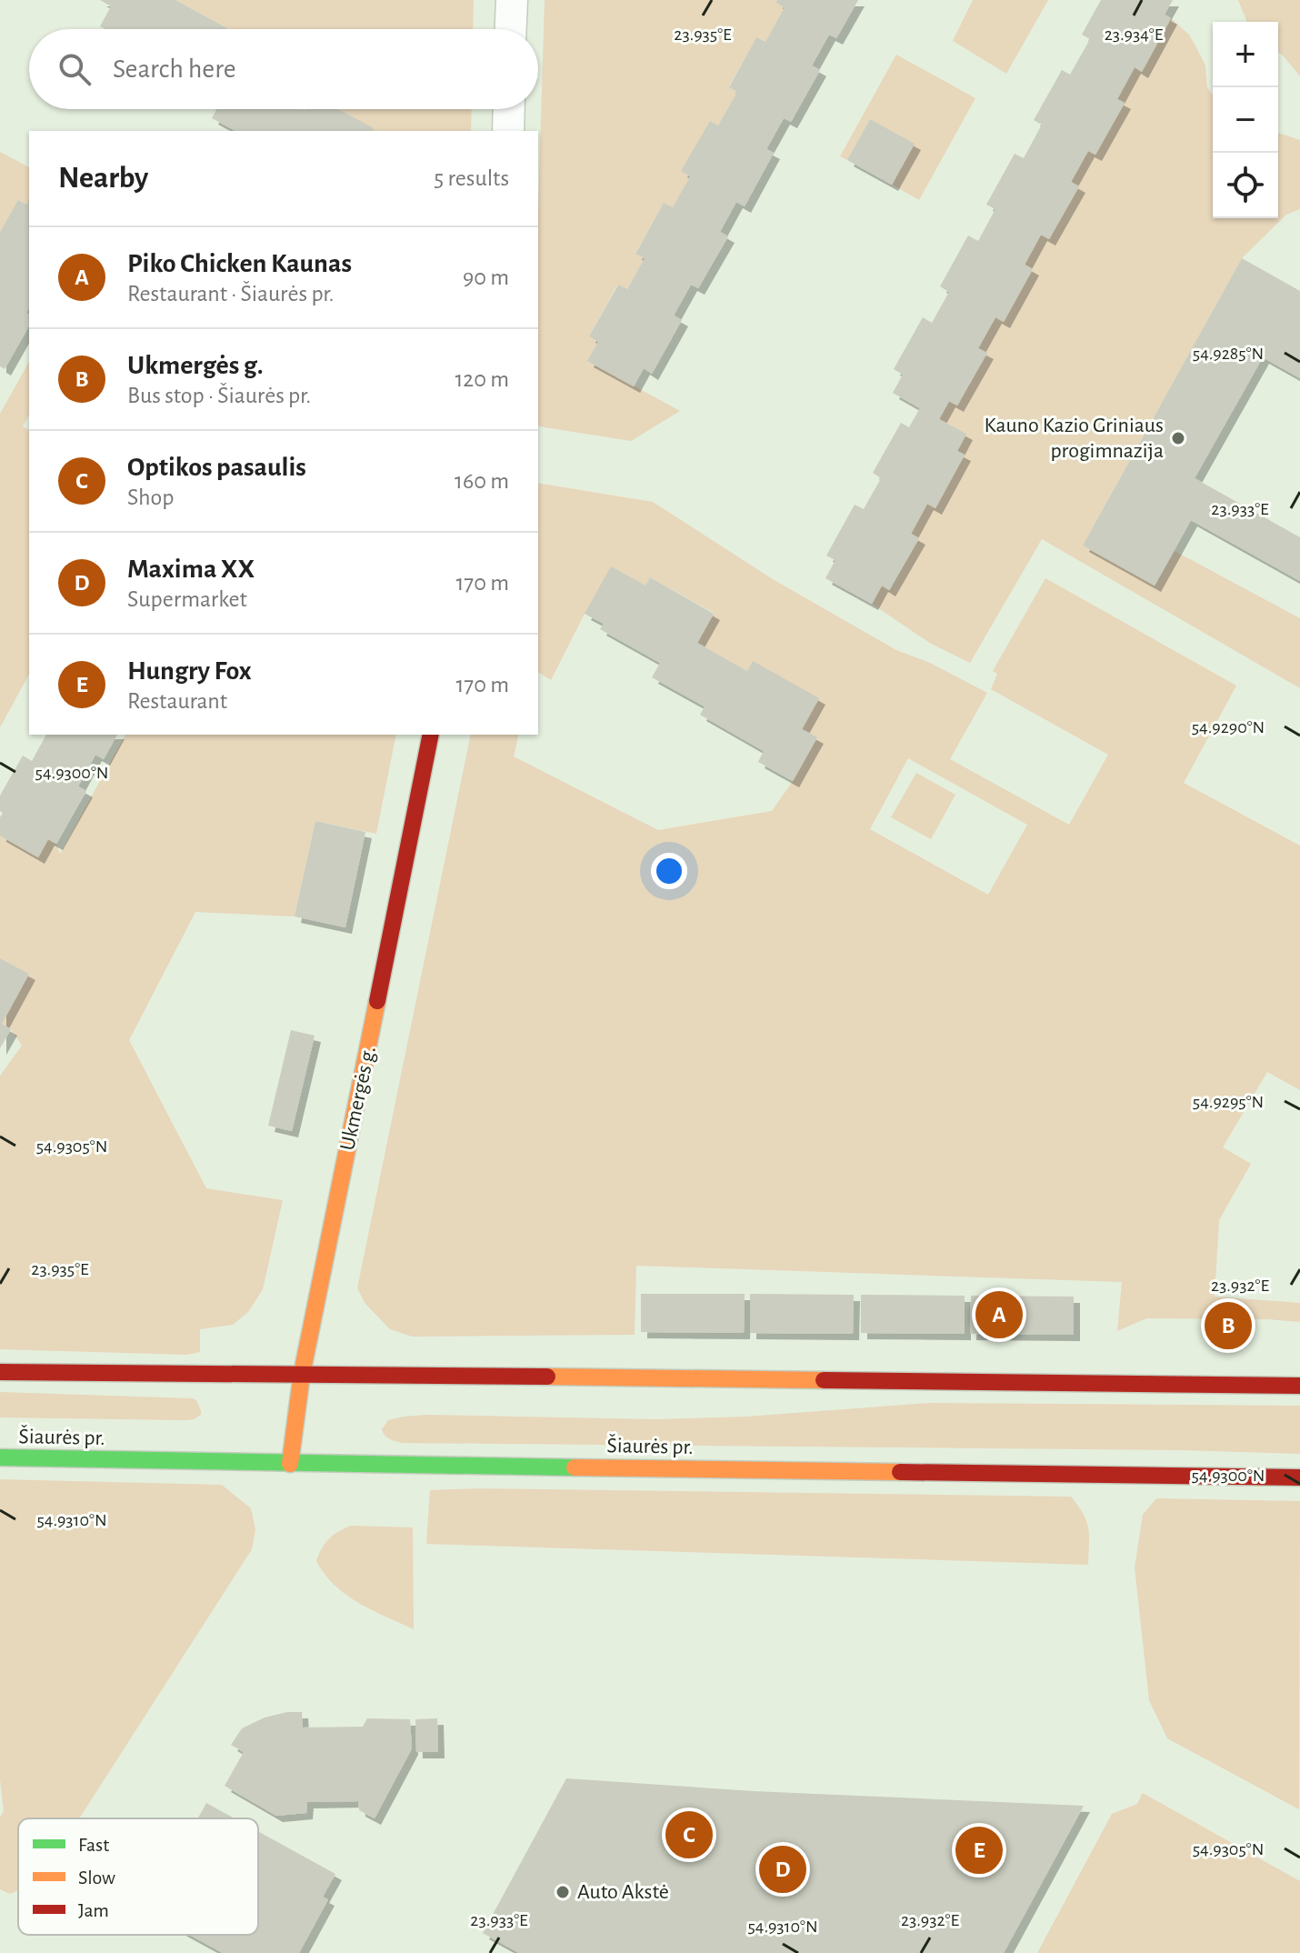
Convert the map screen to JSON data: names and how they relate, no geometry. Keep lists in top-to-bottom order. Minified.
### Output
{"streets":{"main road":["Ukmergės g.","Šiaurės pr."]},"crossings":[["Ukmergės g.","Šiaurės pr."]],"places":["Kauno Kazio Griniaus progimnazija","Auto Akstė"],"legend":["Fast","Slow","Jam"],"page":{"map_buttons":["+","−"],"search":"Search here","heading":["Nearby","5 results"],"list":[{"mark":"A","name":"Piko Chicken Kaunas","note":"Restaurant · Šiaurės pr.","value":"90 m"},{"mark":"B","name":"Ukmergės g.","note":"Bus stop · Šiaurės pr.","value":"120 m"},{"mark":"C","name":"Optikos pasaulis","note":"Shop","value":"160 m"},{"mark":"D","name":"Maxima XX","note":"Supermarket","value":"170 m"},{"mark":"E","name":"Hungry Fox","note":"Restaurant","value":"170 m"}],"pins":["A","B","C","E","D"]},"coordinates":["23.935°E","23.934°E","54.9285°N","23.933°E","54.9290°N","54.9300°N","54.9295°N","54.9305°N","23.932°E","54.9310°N"]}
